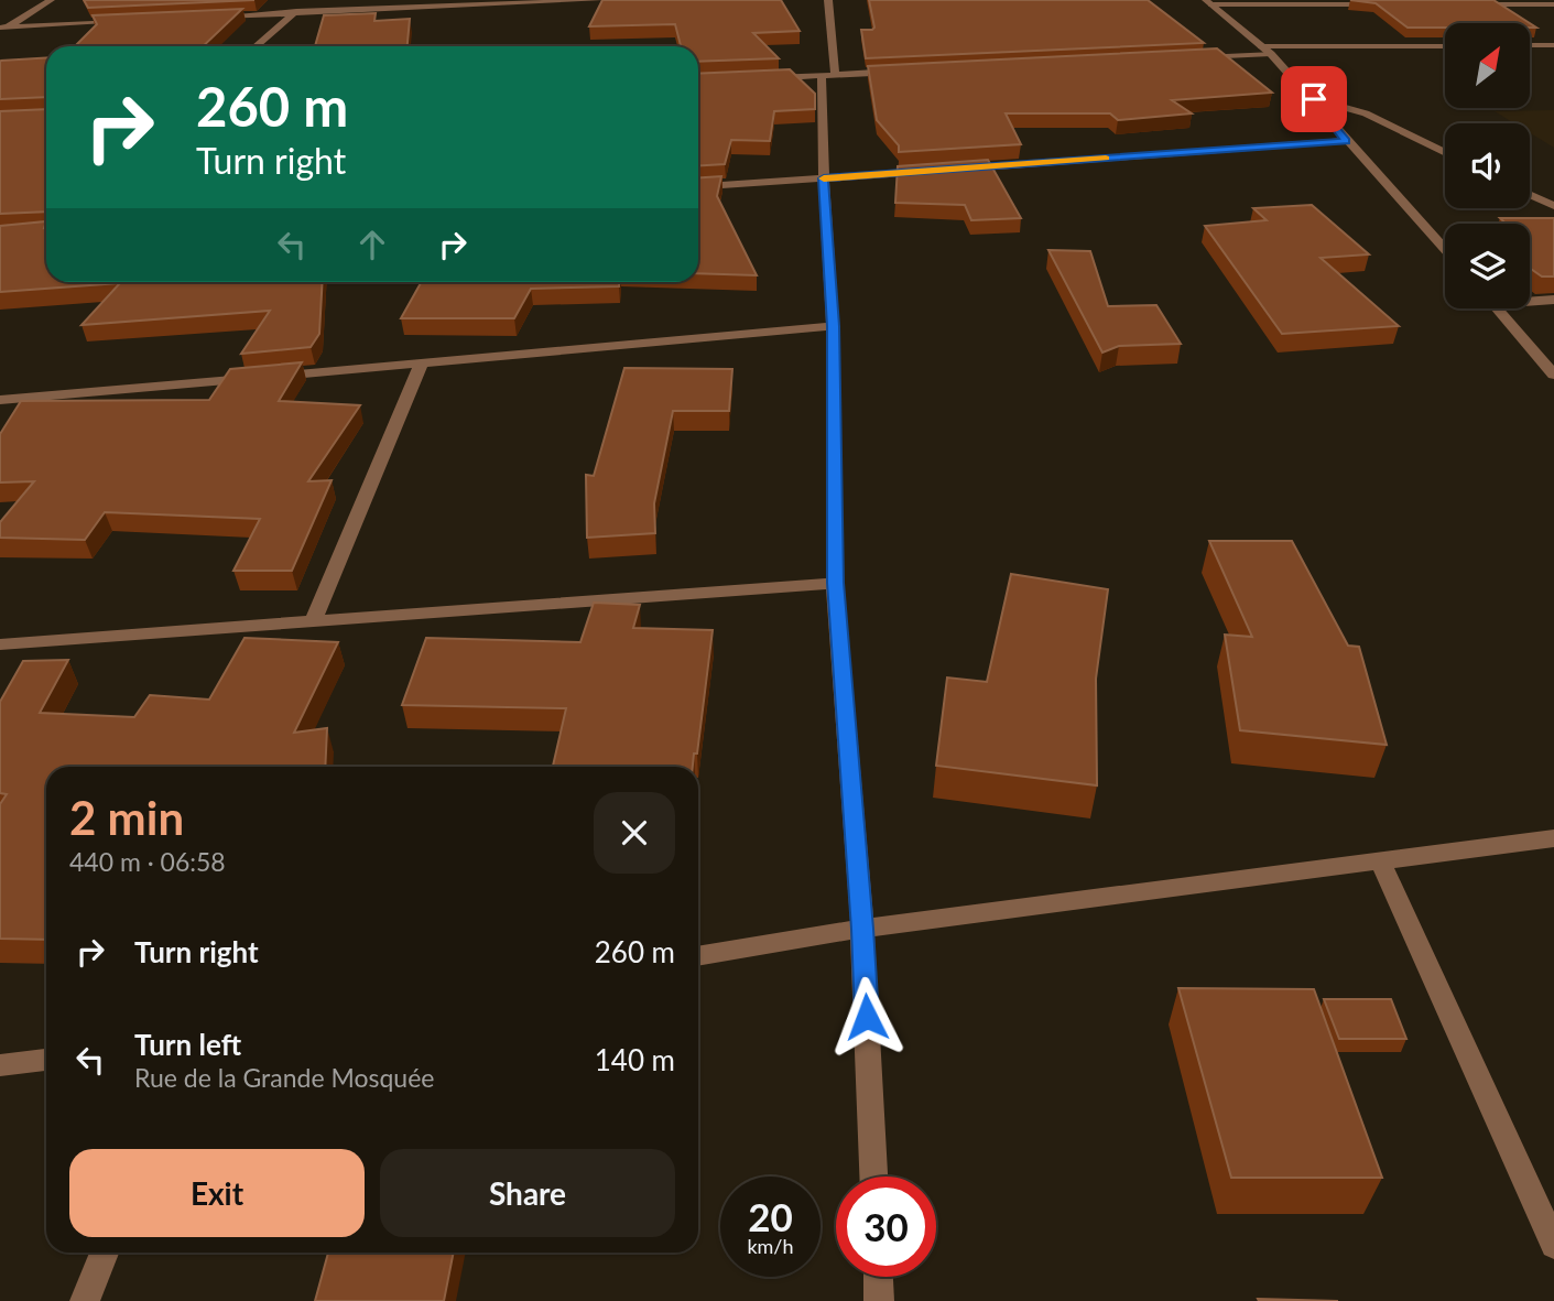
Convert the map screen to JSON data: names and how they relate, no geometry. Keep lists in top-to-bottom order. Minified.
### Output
{"north":"top right","page":{"turn":["260 m","Turn right"],"heading":["2 min","440 m · 06:58"],"list":[{"name":"Turn right","value":"260 m"},{"name":"Turn left","note":"Rue de la Grande Mosquée","value":"140 m"}],"buttons":["Exit","Share"],"speed":"20 km/h","limit":"30"}}
